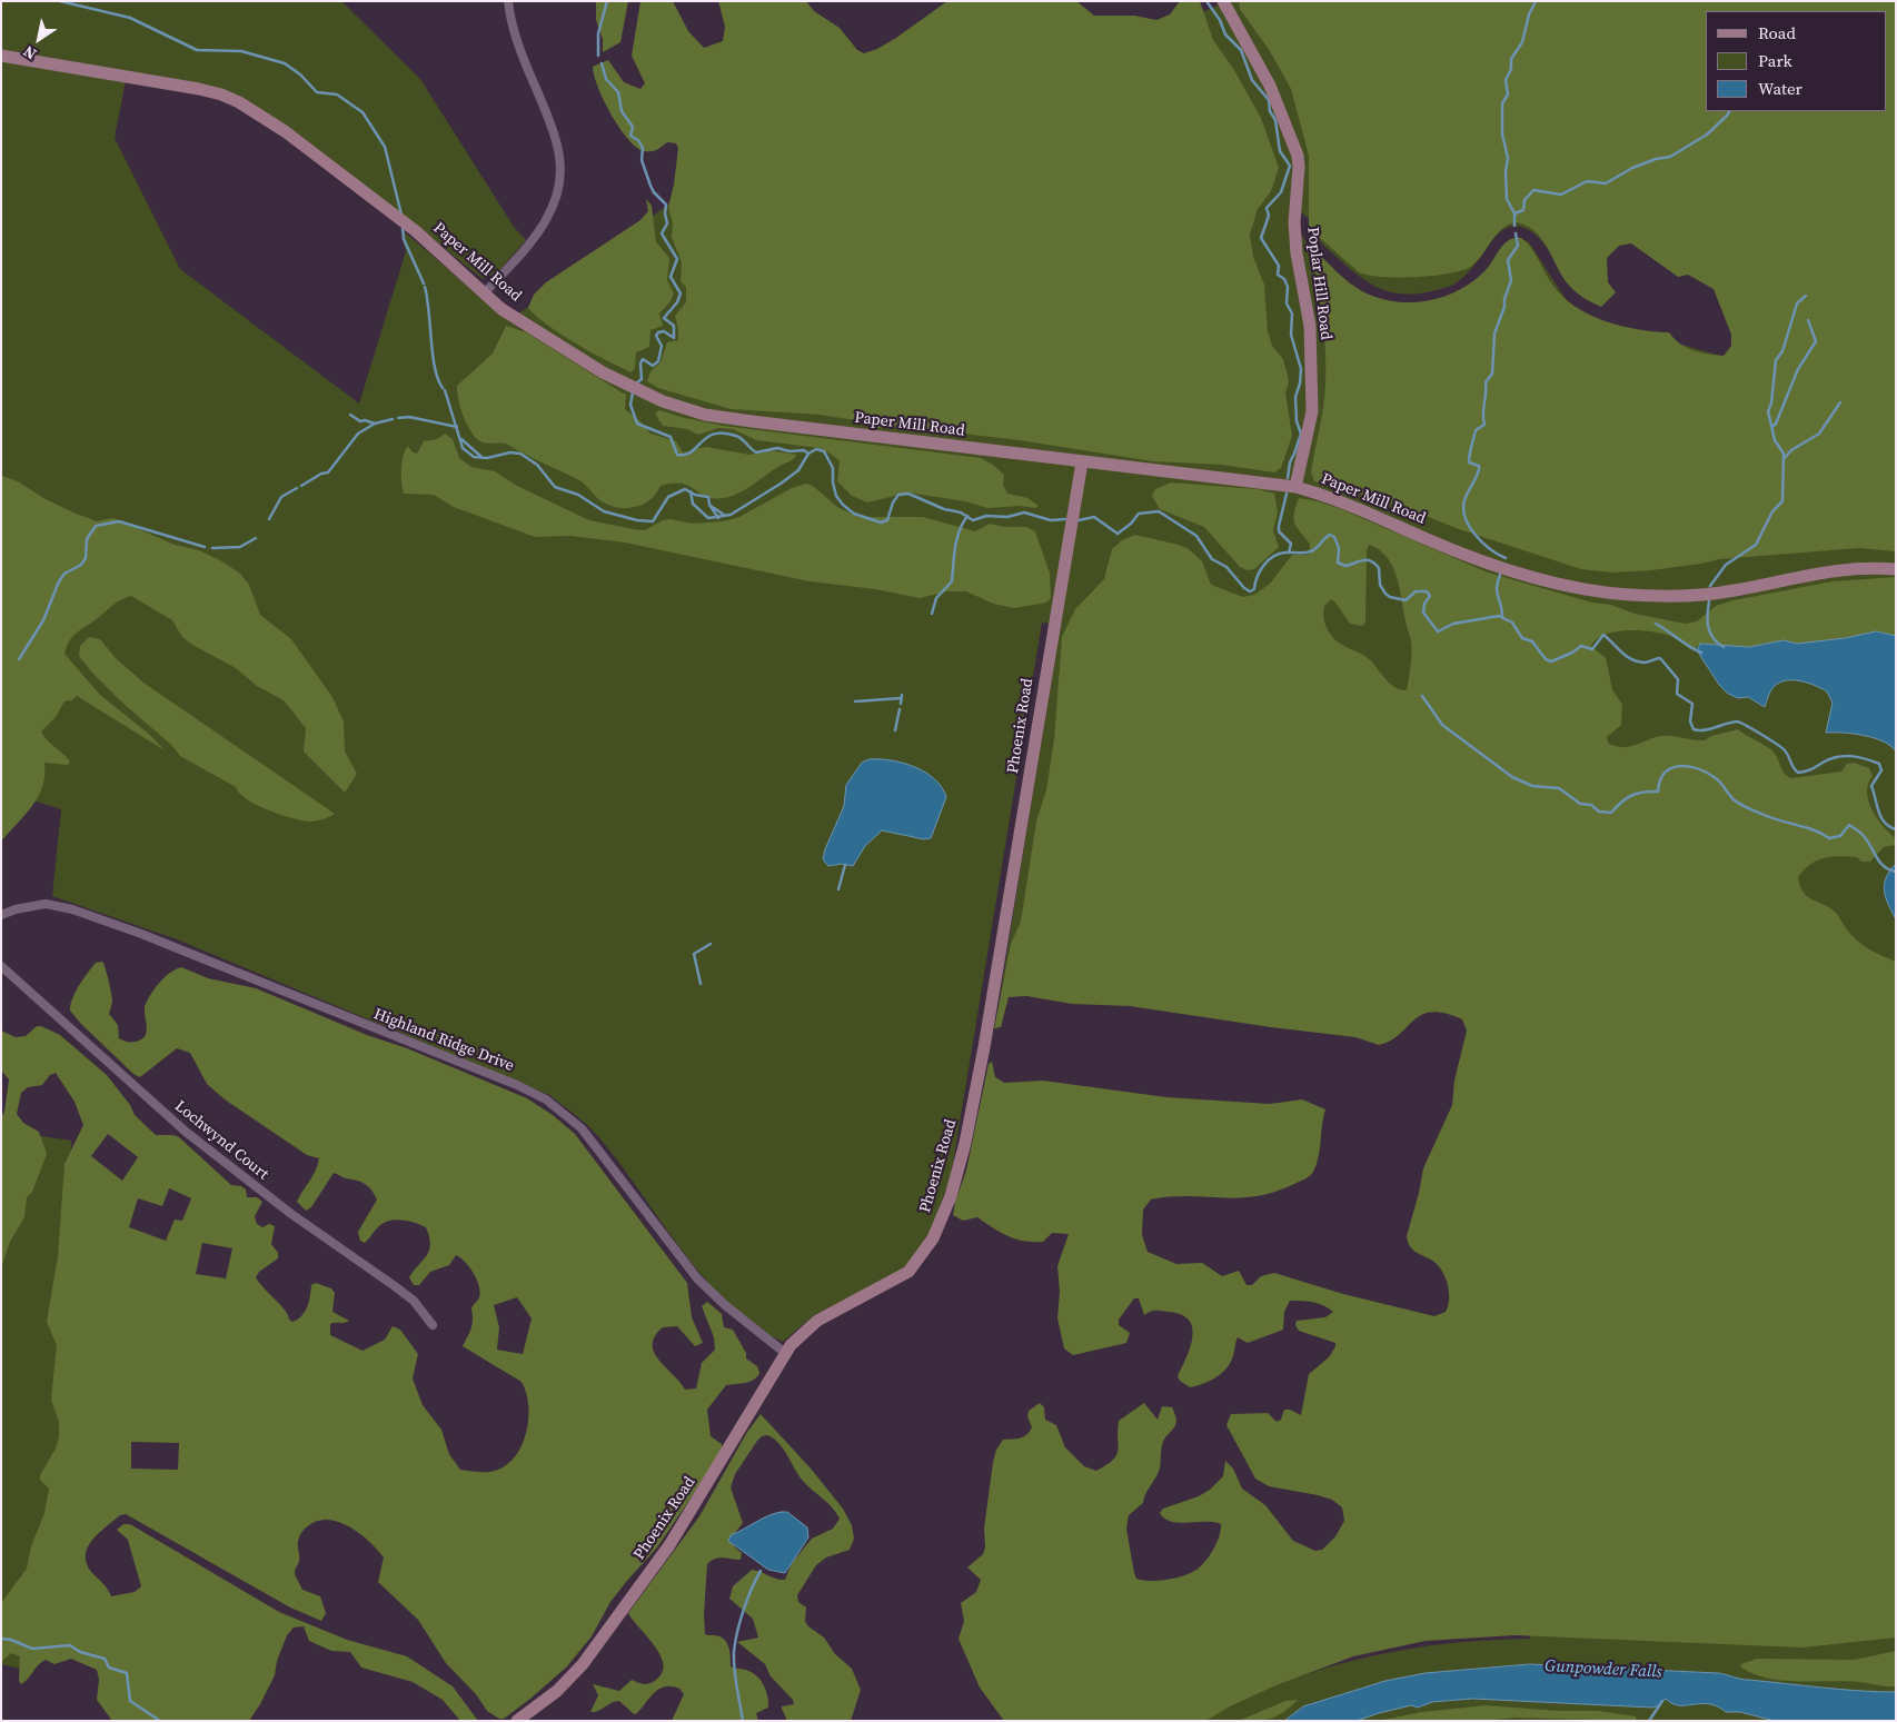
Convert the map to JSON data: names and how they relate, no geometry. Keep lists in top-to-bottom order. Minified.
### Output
{"streets":{"main road":["Paper Mill Road","Poplar Hill Road","Phoenix Road"],"street":["Highland Ridge Drive","Lochwynd Court"]},"crossings":[["Paper Mill Road","Poplar Hill Road"],["Paper Mill Road","Phoenix Road"],["Phoenix Road","Highland Ridge Drive"]],"water":["Gunpowder Falls"],"legend":["Road","Park","Water"],"north":"bottom left"}
